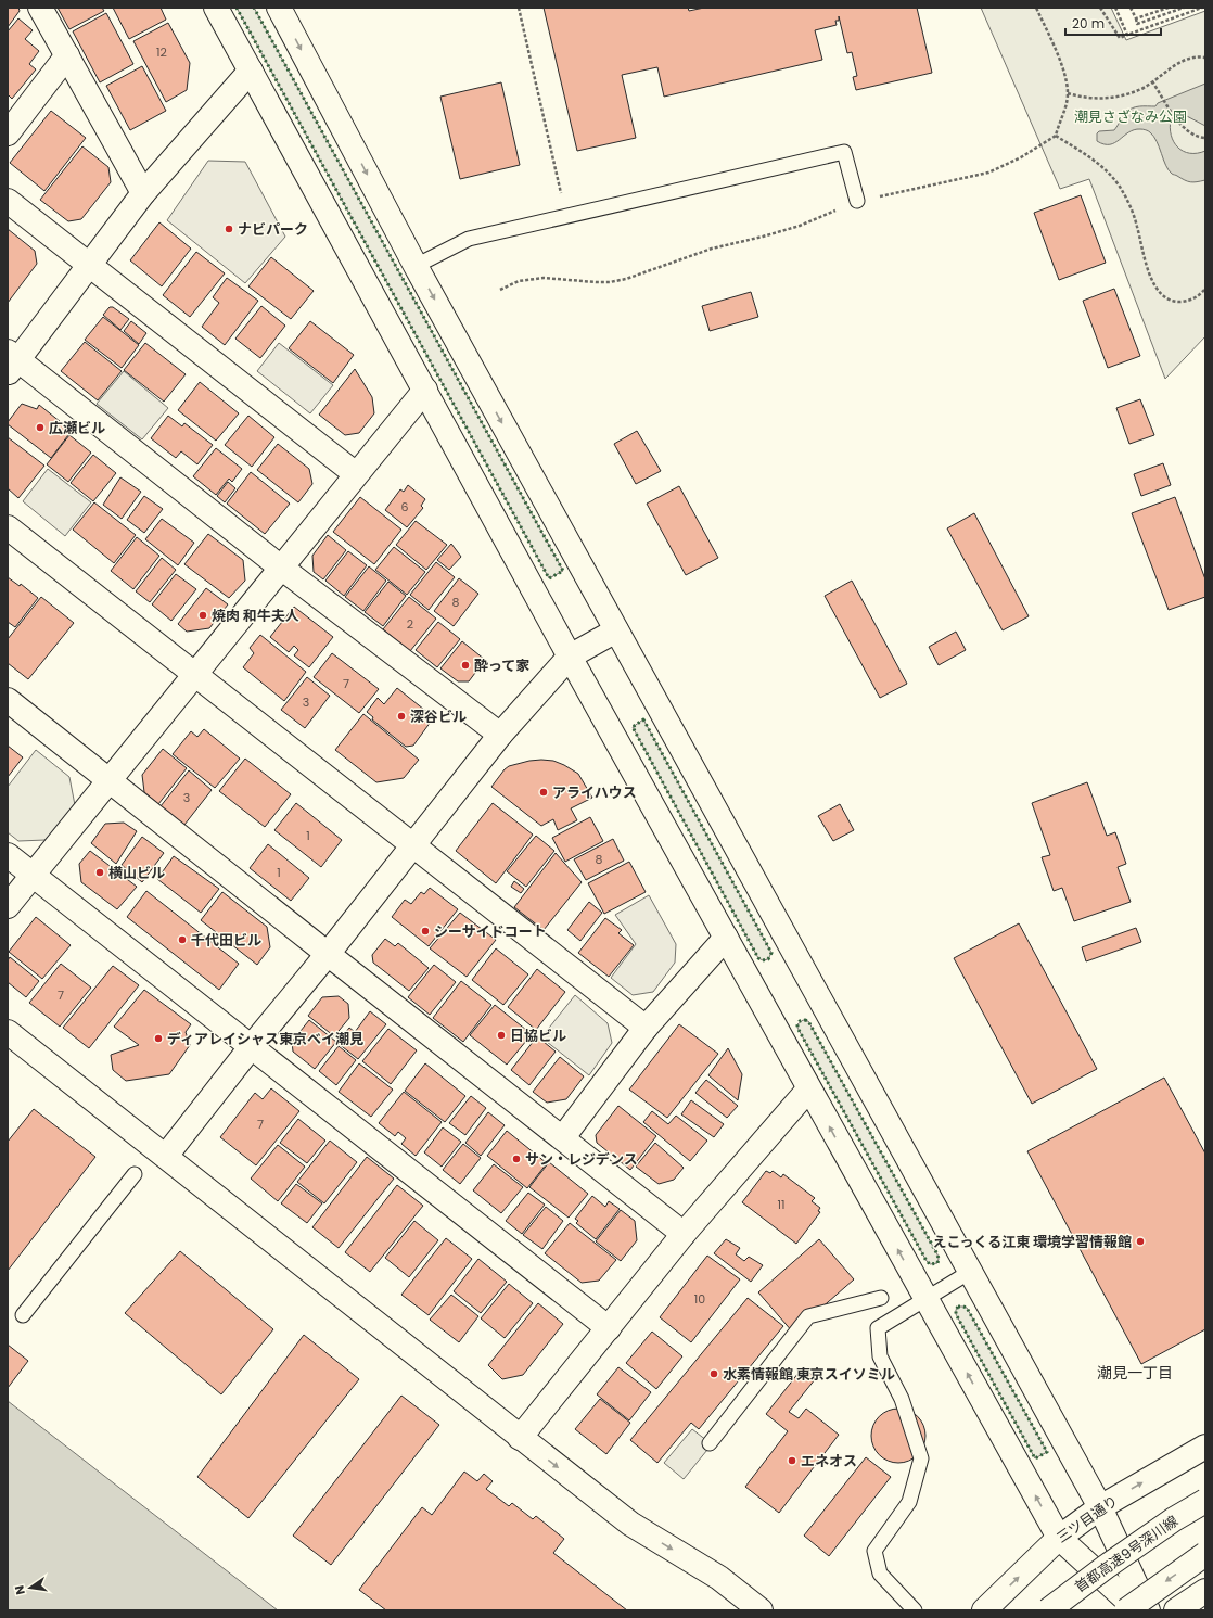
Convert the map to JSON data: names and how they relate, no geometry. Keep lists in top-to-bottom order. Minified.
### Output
{"streets":{"main road":["三ツ目通り","首都高速9号深川線"]},"districts":["潮見一丁目"],"parks":["潮見さざなみ公園"],"places":["ナビパーク","広瀬ビル","焼肉 和牛夫人","酔って家","深谷ビル","アライハウス","横山ビル","シーサイドコート","千代田ビル","日協ビル","ディアレイシャス東京ベイ潮見","サン・レジデンス","えこっくる江東 環境学習情報館","水素情報館 東京スイソミル","エネオス"],"house_numbers":["12","6","8","2","7","3","3","1","8","1","7","7","11","10"],"scale_bar":"20 m","north":"left"}
